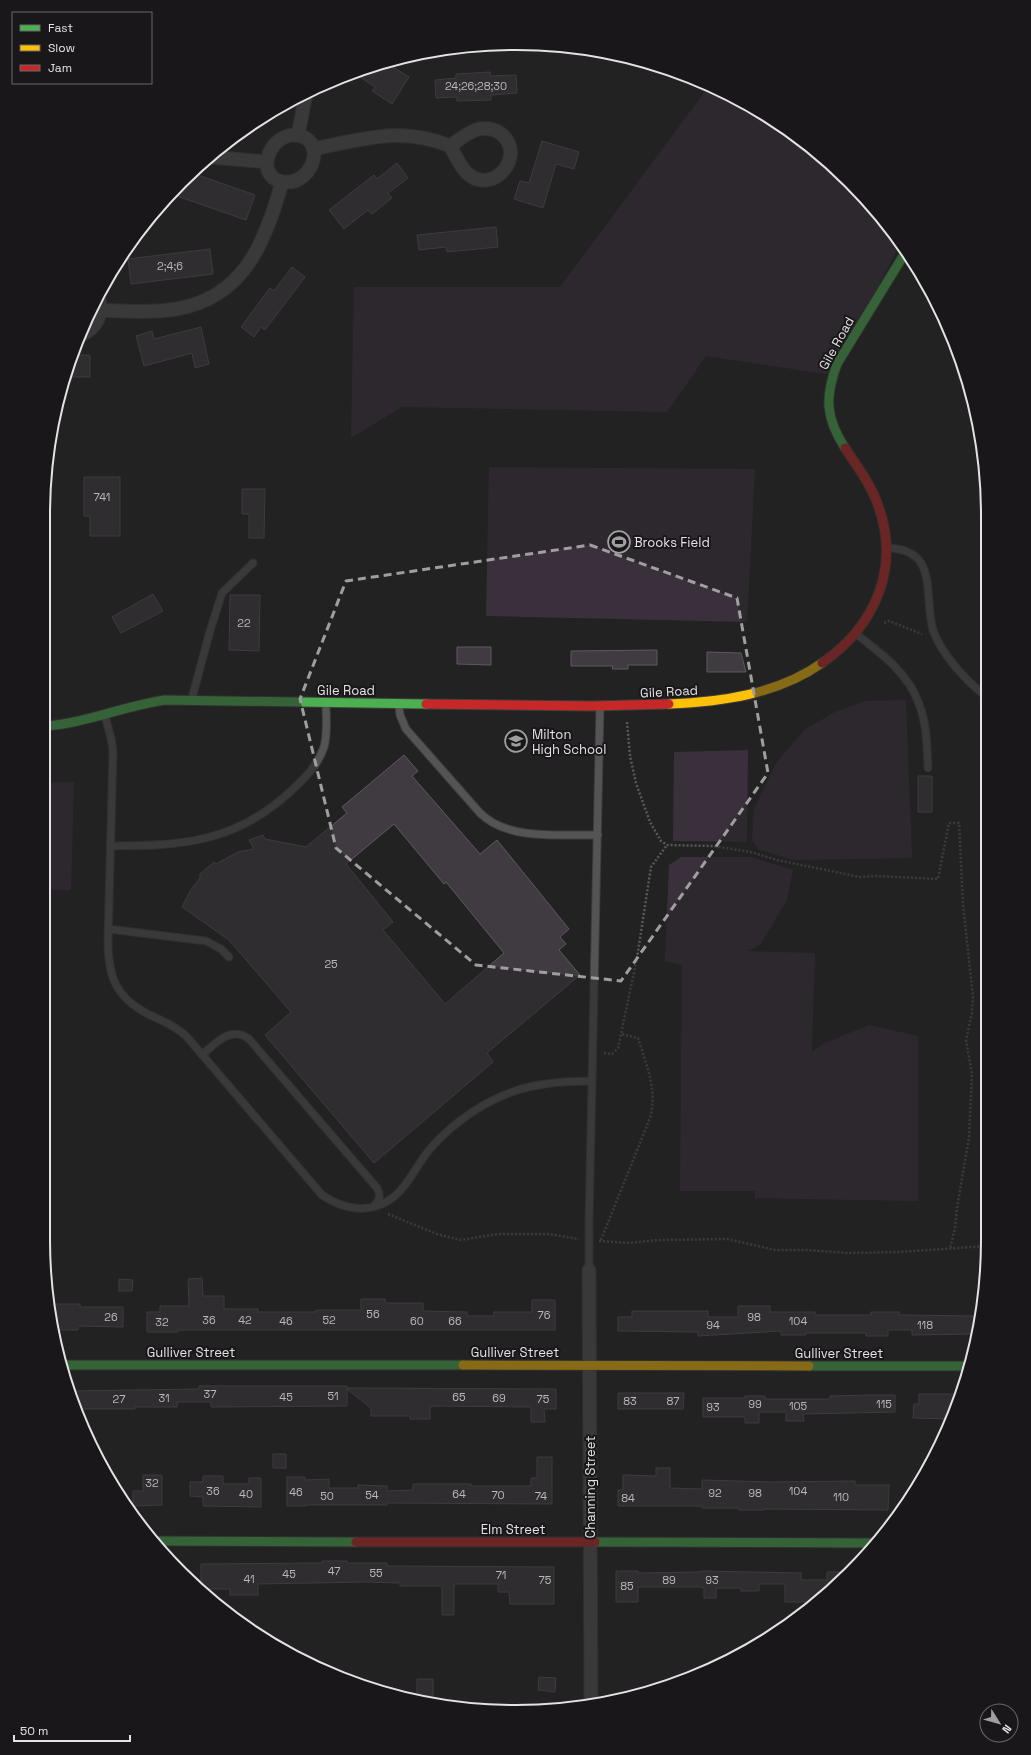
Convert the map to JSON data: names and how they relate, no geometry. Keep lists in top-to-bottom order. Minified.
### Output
{"streets":{"street":["Gile Road","Gulliver Street","Channing Street","Elm Street"]},"crossings":[["Gulliver Street","Channing Street"],["Channing Street","Elm Street"]],"places":{"sports":["Brooks Field"],"school or university":["Milton High School"]},"house_numbers":["24;26;28;30","2;4;6","741","22","25","56","76","26","98","36","42","52","46","60","66","104","32","94","118","37","51","45","65","31","69","27","75","83","87","99","115","105","93","32","36","104","46","92","98","40","64","54","70","50","74","110","84","47","55","45","71","41","75","89","93","85"],"legend":["Fast","Slow","Jam"],"scale_bar":"50 m","north":"bottom right"}
